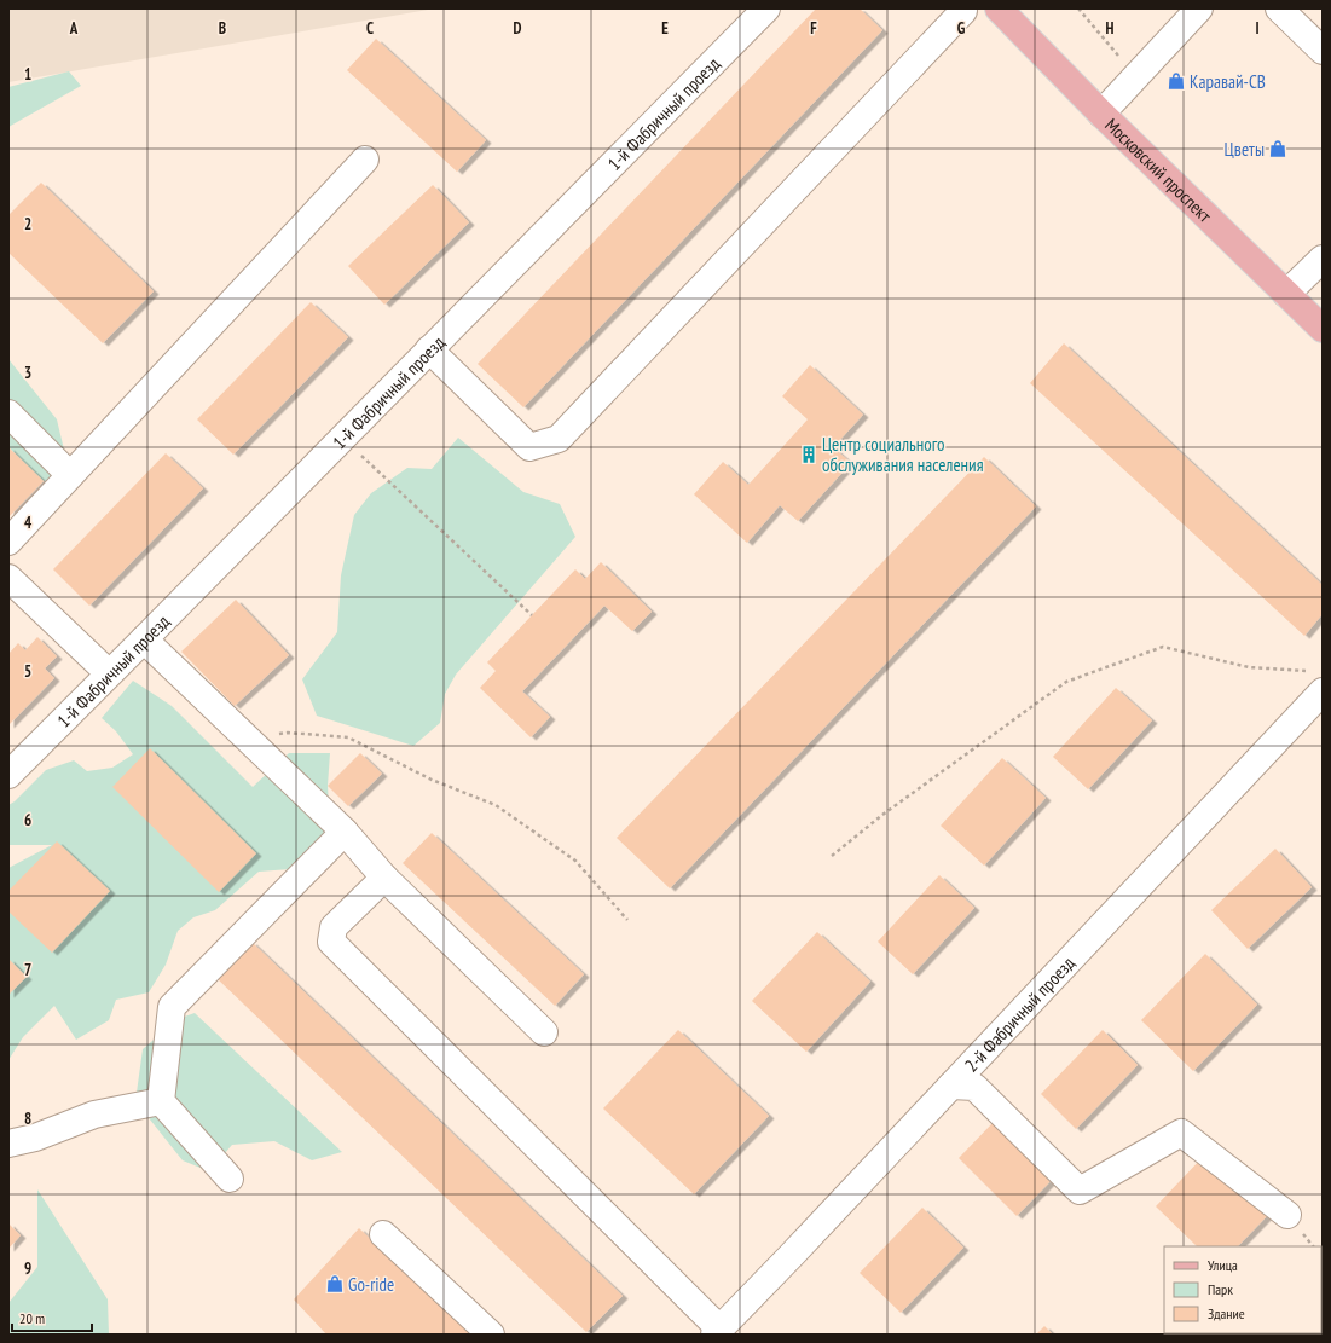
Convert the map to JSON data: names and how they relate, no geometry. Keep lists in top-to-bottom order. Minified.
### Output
{"streets":{"main road":["Московский проспект"],"street":["1-й Фабричный проезд","2-й Фабричный проезд"]},"places":{"shop":["Каравай-СВ","Цветы","Go-ride"],"building":["Центр социального обслуживания населения"]},"legend":["Улица","Парк","Здание"],"scale_bar":"20 m","grid":{"columns":["A","B","C","D","E","F","G","H","I"],"rows":["1","2","3","4","5","6","7","8","9"]}}
